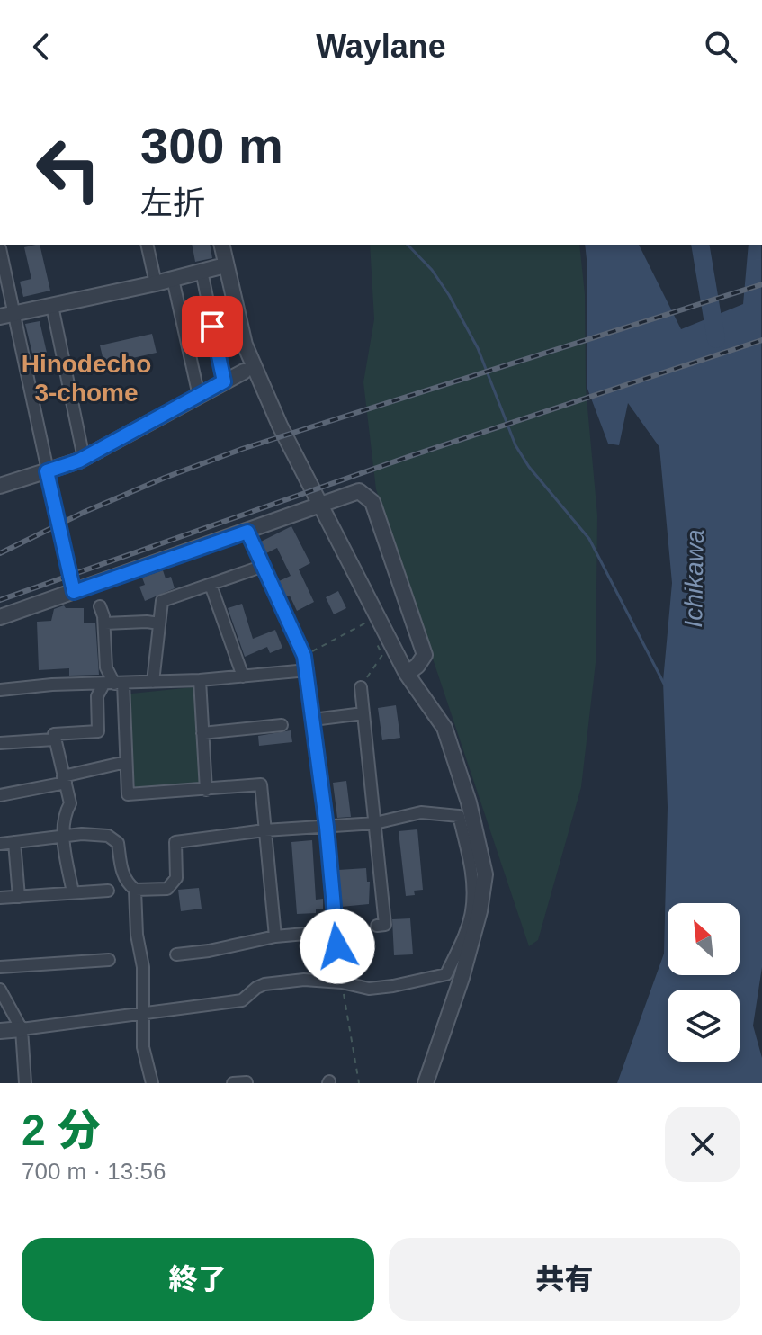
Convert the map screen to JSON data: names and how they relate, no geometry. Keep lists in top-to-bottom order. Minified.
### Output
{"districts":["Hinodecho 3-chome"],"water":["Ichikawa"],"north":"top left","page":{"header":"Waylane","turn":["300 m","左折"],"heading":["2 分","700 m · 13:56"],"buttons":["終了","共有"]}}
